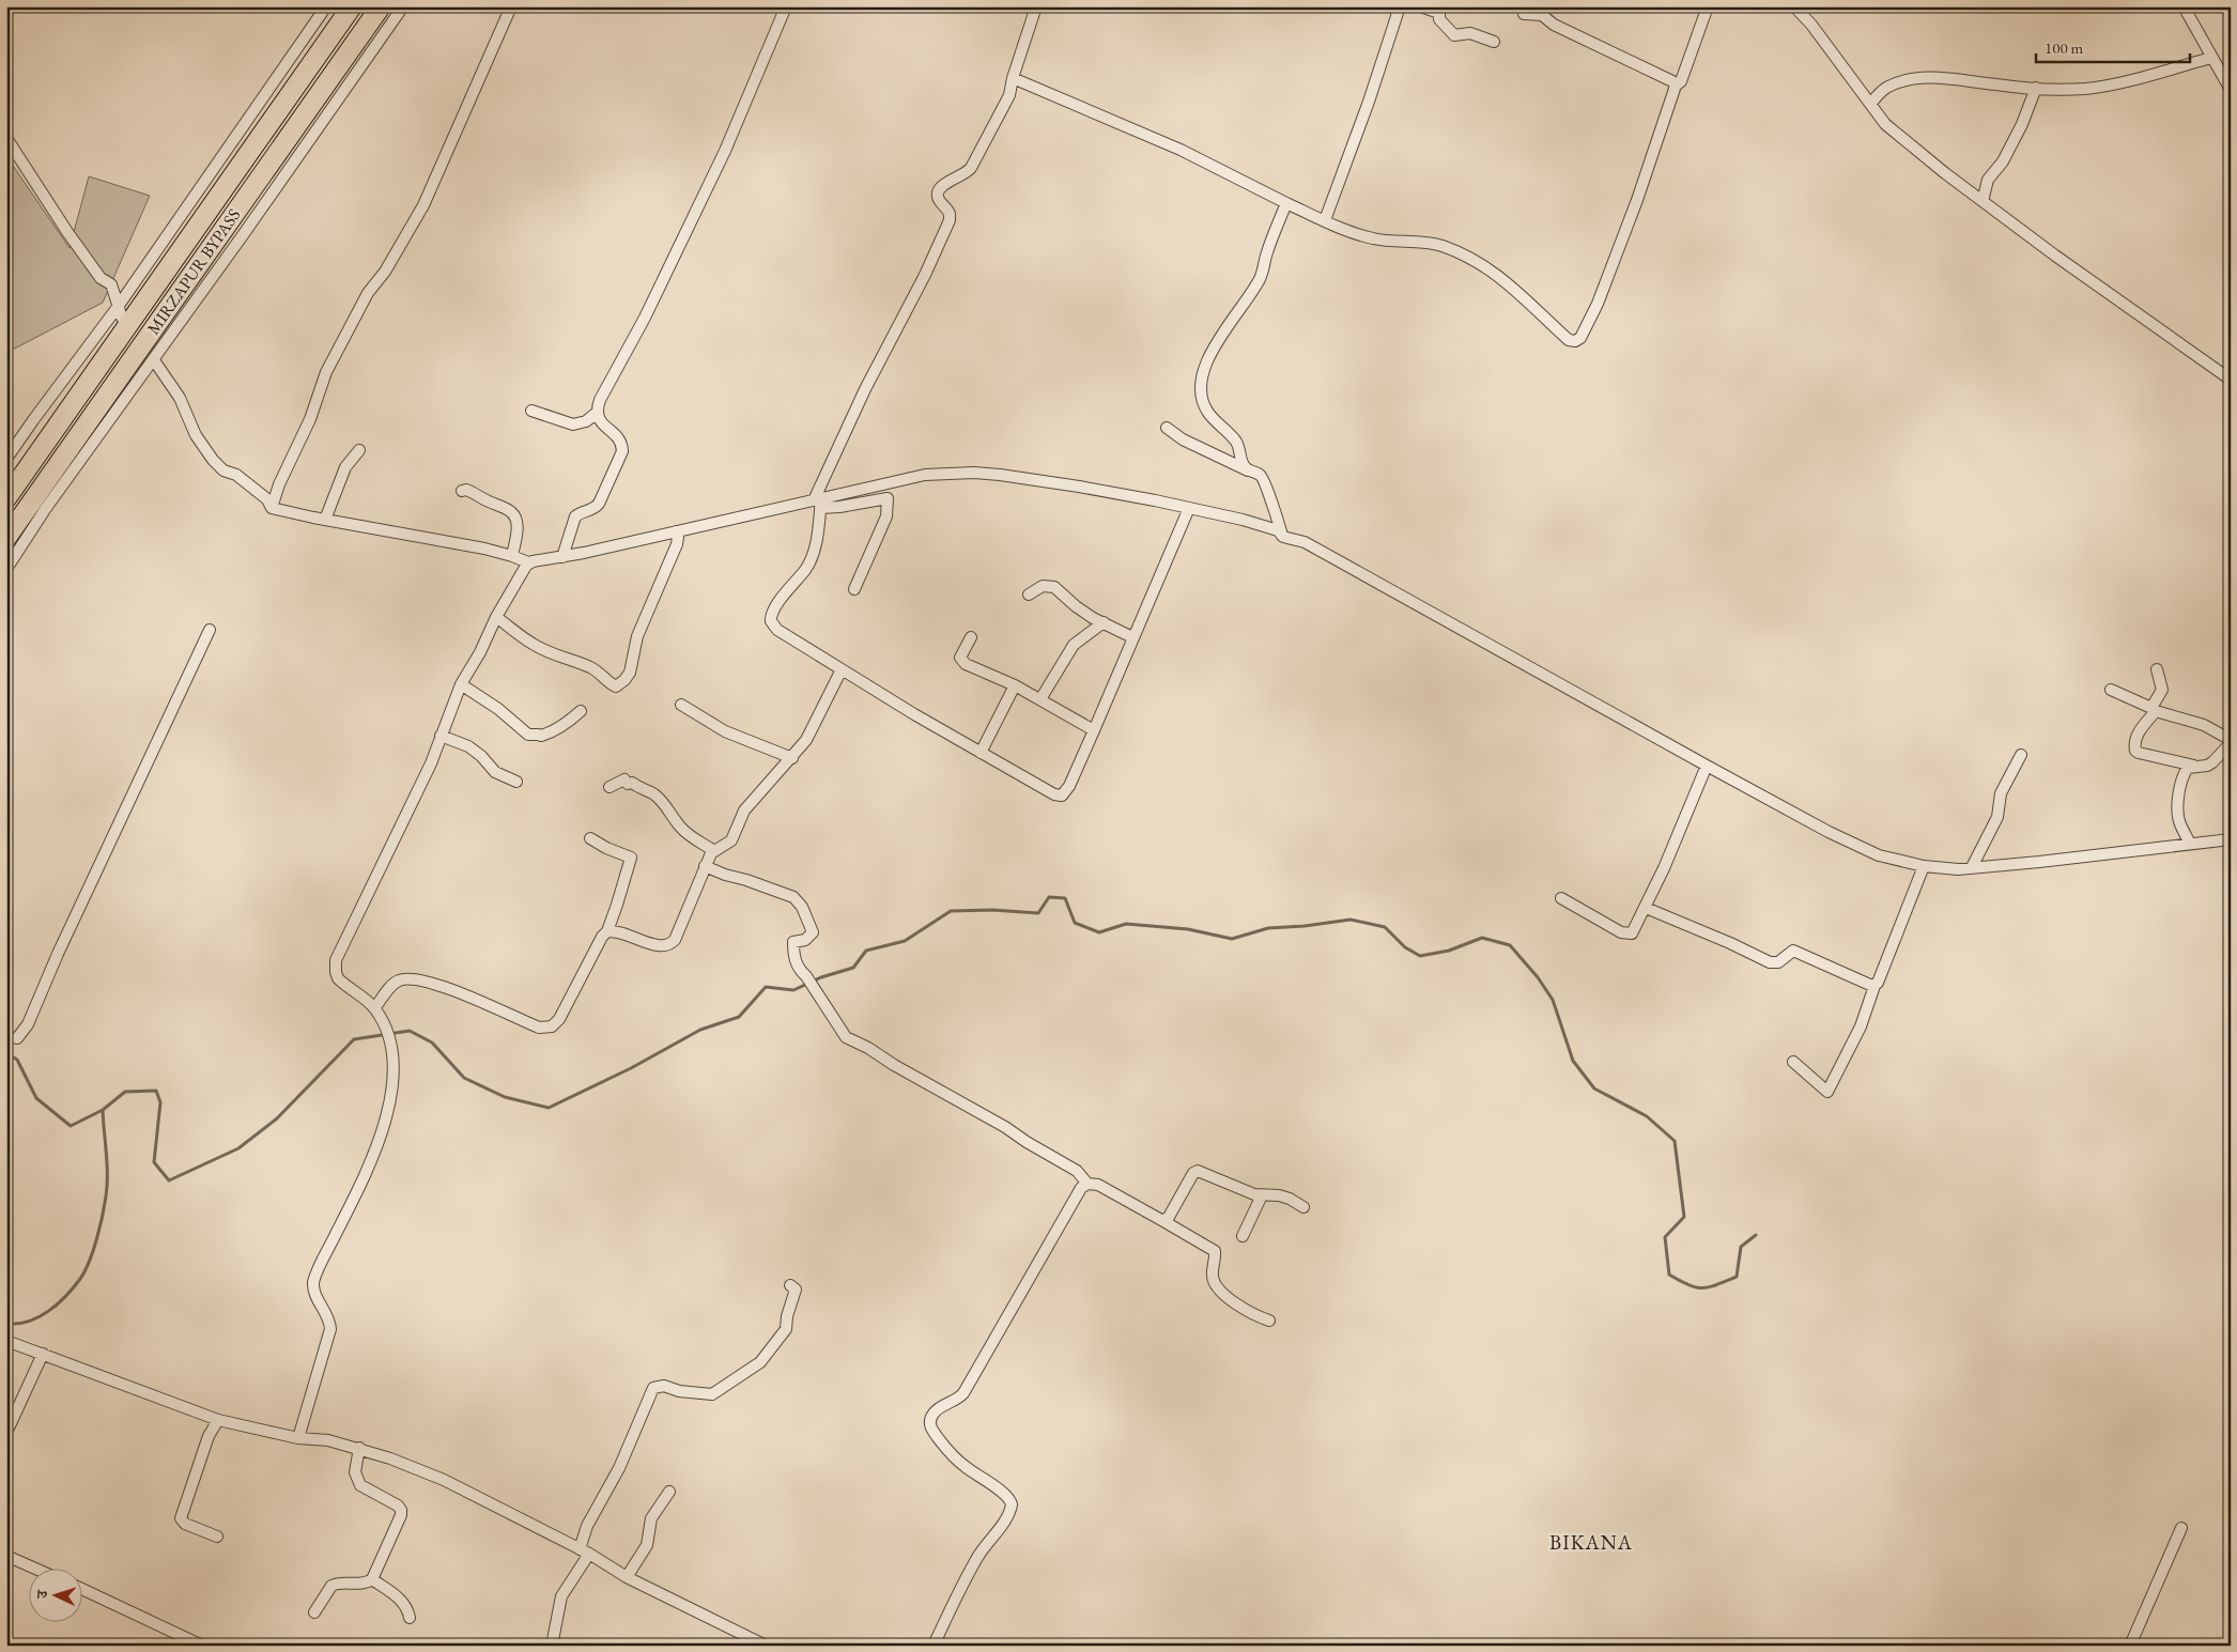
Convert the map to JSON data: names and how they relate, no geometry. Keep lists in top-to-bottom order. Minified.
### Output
{"streets":{"highway":["MIRZAPUR BYPASS"]},"districts":["BIKANA"],"scale_bar":"100 m","north":"left"}
